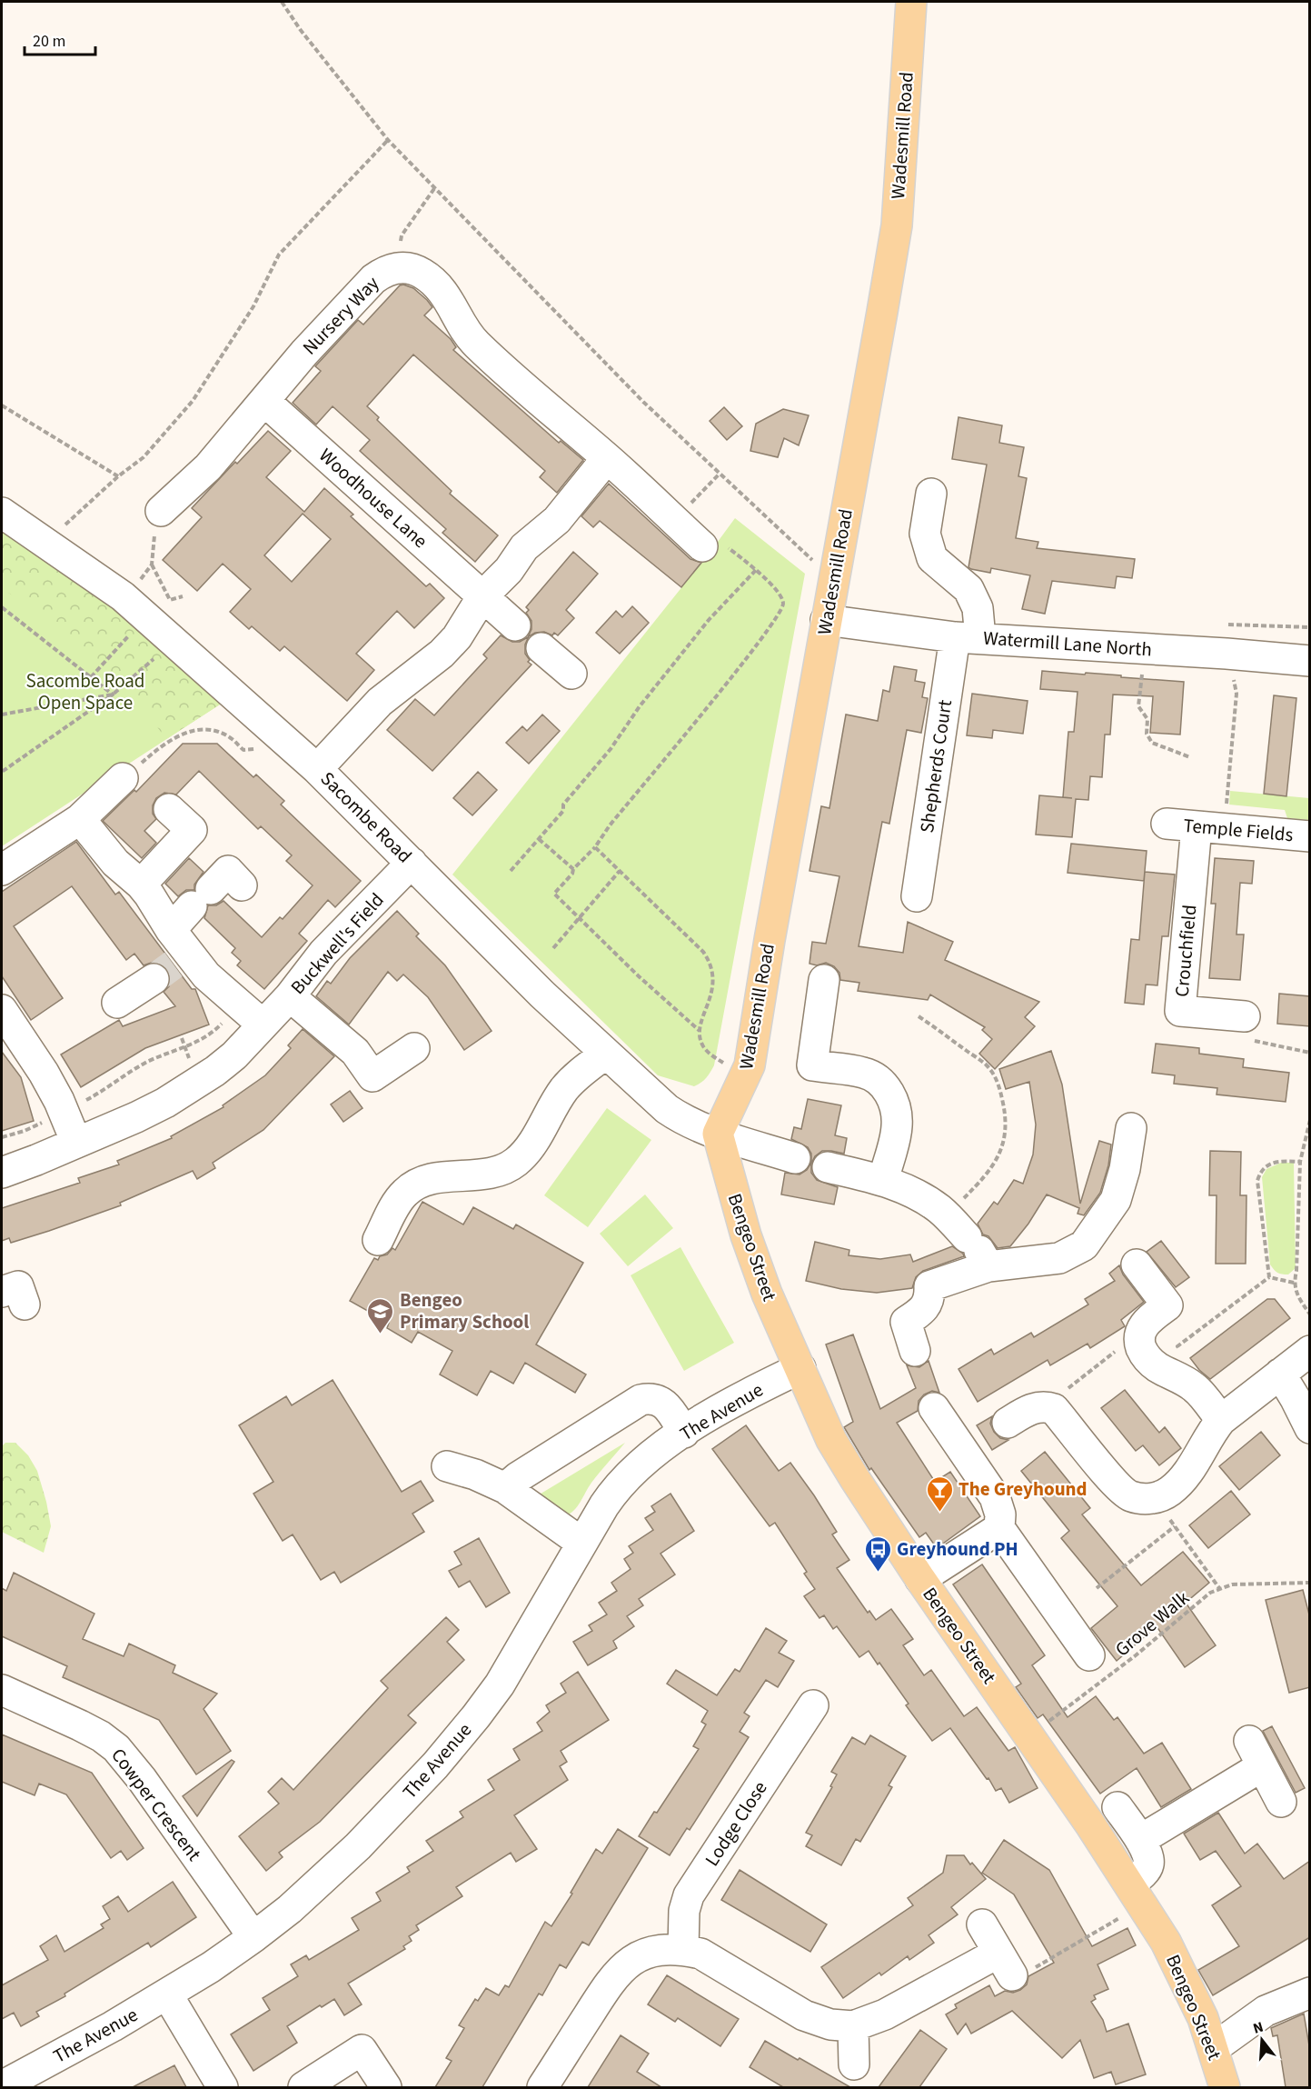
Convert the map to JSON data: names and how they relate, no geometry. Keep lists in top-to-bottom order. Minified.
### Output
{"streets":{"main road":["Wadesmill Road","Bengeo Street"],"street":["Nursery Way","Woodhouse Lane","Watermill Lane North","Shepherds Court","Sacombe Road","Temple Fields","Buckwell's Field","Crouchfield","The Avenue","Cowper Crescent","Lodge Close"],"path":["Grove Walk"]},"crossings":[["Wadesmill Road","Watermill Lane North"],["Wadesmill Road","Sacombe Road"],["Wadesmill Road","Bengeo Street"],["Nursery Way","Woodhouse Lane"],["Watermill Lane North","Shepherds Court"],["Sacombe Road","Buckwell's Field"],["Sacombe Road","Bengeo Street"],["Temple Fields","Crouchfield"],["Bengeo Street","The Avenue"],["Bengeo Street","Grove Walk"],["The Avenue","Cowper Crescent"]],"parks":["Sacombe Road Open Space"],"places":{"school or university":["Bengeo Primary School"],"bar":["The Greyhound"],"bus stop":["Greyhound PH"]},"scale_bar":"20 m","north":"top"}
